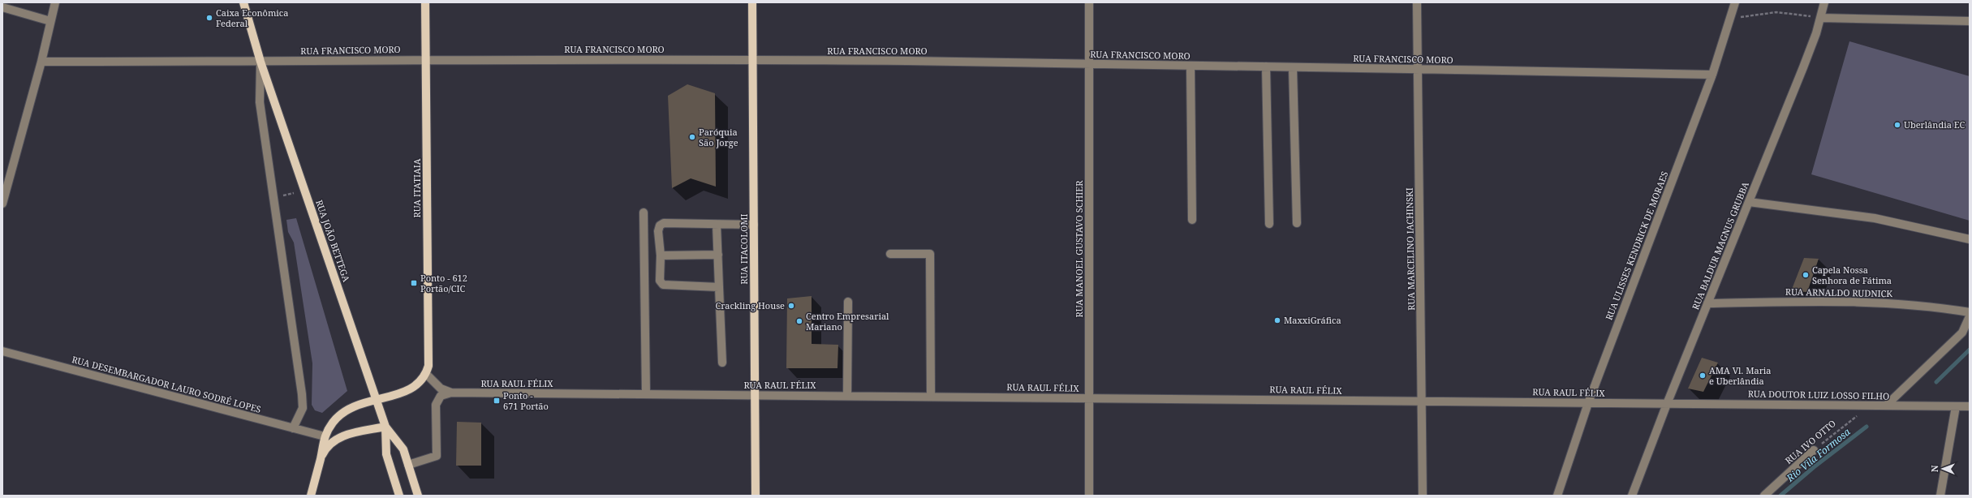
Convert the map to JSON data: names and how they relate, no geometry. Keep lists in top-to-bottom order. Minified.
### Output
{"streets":{"main road":["RUA ITATIAIA","RUA JOÃO BETTEGA","RUA ITACOLOMI"],"street":["RUA FRANCISCO MORO","RUA ULISSES KENDRICK DE MORAES","RUA BALDUR MAGNUS GRUBBA","RUA MANOEL GUSTAVO SCHIER","RUA MARCELINO IACHINSKI","RUA ARNALDO RUDNICK","RUA RAUL FÉLIX","RUA DESEMBARGADOR LAURO SODRÉ LOPES","RUA DOUTOR LUIZ LOSSO FILHO","RUA IVO OTTO"]},"crossings":[["RUA FRANCISCO MORO","RUA ITATIAIA"],["RUA FRANCISCO MORO","RUA JOÃO BETTEGA"],["RUA FRANCISCO MORO","RUA ULISSES KENDRICK DE MORAES"],["RUA FRANCISCO MORO","RUA ITACOLOMI"],["RUA FRANCISCO MORO","RUA MANOEL GUSTAVO SCHIER"],["RUA FRANCISCO MORO","RUA MARCELINO IACHINSKI"],["RUA ITATIAIA","RUA RAUL FÉLIX"],["RUA JOÃO BETTEGA","RUA DESEMBARGADOR LAURO SODRÉ LOPES"],["RUA ULISSES KENDRICK DE MORAES","RUA RAUL FÉLIX"],["RUA BALDUR MAGNUS GRUBBA","RUA ARNALDO RUDNICK"],["RUA BALDUR MAGNUS GRUBBA","RUA RAUL FÉLIX"],["RUA BALDUR MAGNUS GRUBBA","RUA DOUTOR LUIZ LOSSO FILHO"],["RUA ITACOLOMI","RUA RAUL FÉLIX"],["RUA MANOEL GUSTAVO SCHIER","RUA RAUL FÉLIX"],["RUA MARCELINO IACHINSKI","RUA RAUL FÉLIX"],["RUA RAUL FÉLIX","RUA DOUTOR LUIZ LOSSO FILHO"],["RUA DOUTOR LUIZ LOSSO FILHO","RUA IVO OTTO"]],"water":["Rio Vila Formosa"],"places":{"other":["Caixa Econômica Federal","Uberlândia EC","Paróquia São Jorge","Capela Nossa Senhora de Fátima","Crackling House","MaxxiGráfica","Centro Empresarial Mariano","AMA Vl. Maria e Uberlândia"],"transit":["Ponto - 612 Portão/CIC","Ponto - 671 Portão"]},"north":"left"}
